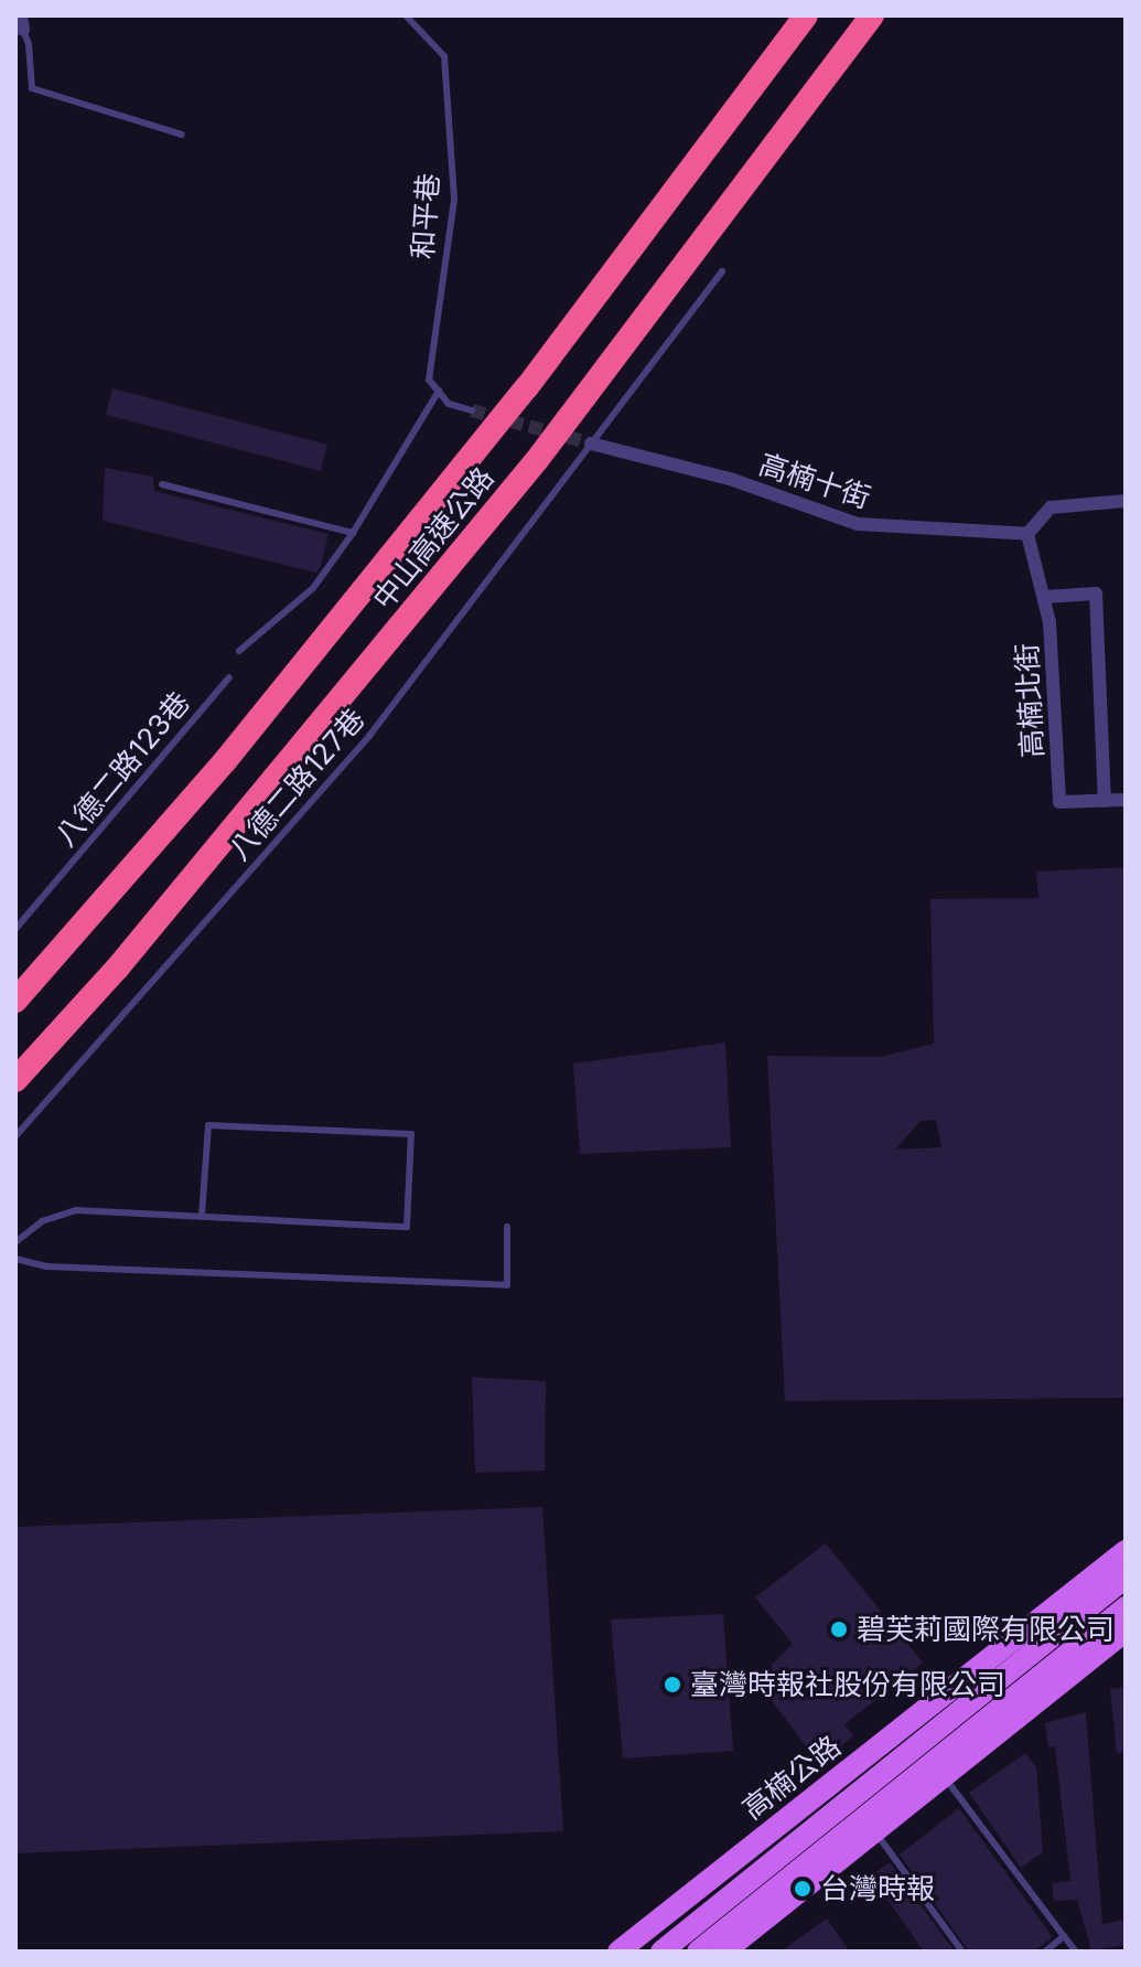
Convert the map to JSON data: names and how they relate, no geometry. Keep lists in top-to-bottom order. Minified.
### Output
{"streets":{"highway":["中山高速公路"],"main road":["高楠公路"],"street":["高楠十街","高楠北街"],"lane":["和平巷","八德二路123巷","八德二路127巷"]},"crossings":[["高楠十街","高楠北街"],["高楠十街","八德二路127巷"]],"places":["碧芙莉國際有限公司","臺灣時報社股份有限公司","台灣時報"]}
